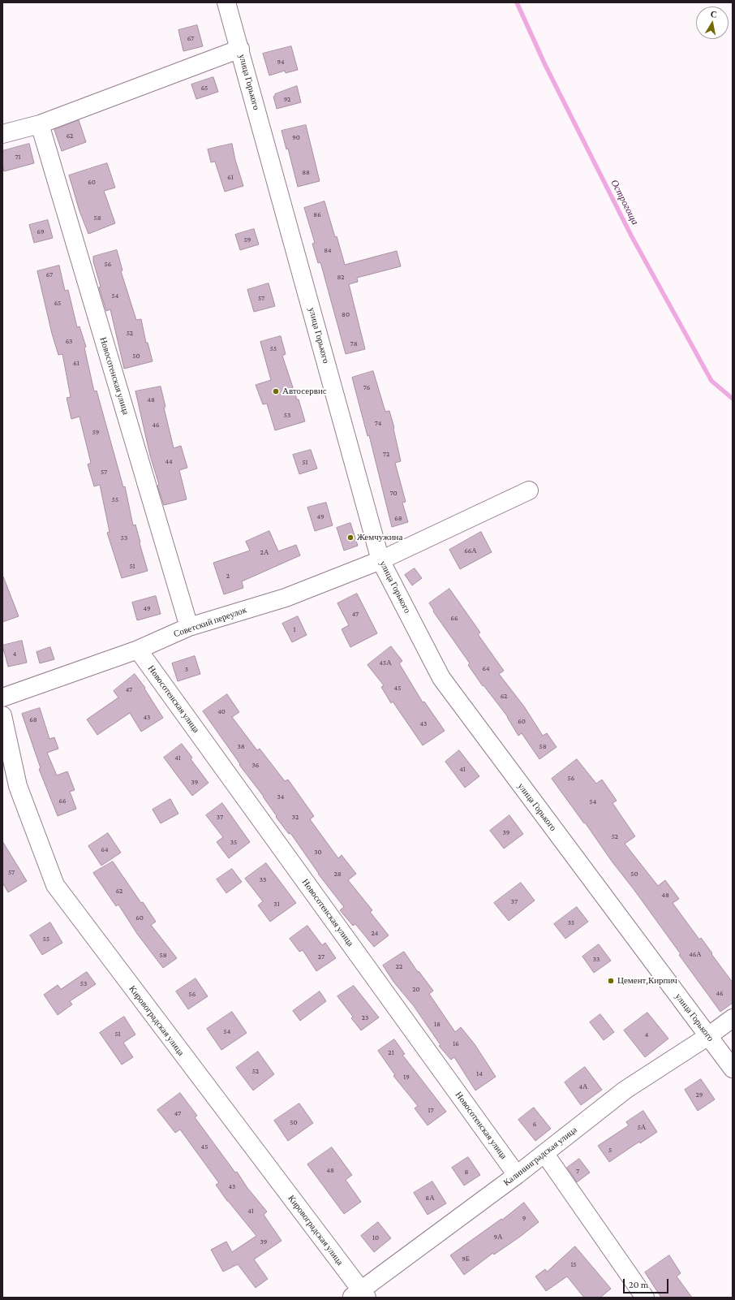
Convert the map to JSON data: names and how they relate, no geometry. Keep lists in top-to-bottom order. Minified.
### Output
{"streets":{"street":["улица Горького","Новосотенская улица","Советский переулок","Кировоградская улица","Калининградская улица"]},"crossings":[["улица Горького","Советский переулок"],["улица Горького","Калининградская улица"],["Новосотенская улица","Советский переулок"],["Новосотенская улица","Калининградская улица"],["Кировоградская улица","Калининградская улица"]],"water":["Острогоща"],"places":["Автосервис","Жемчужина","Цемент,Кирпич"],"house_numbers":["67","94","65","92","62","90","71","88","61","60","86","58","69","59","84","56","67","82","54","57","65","80","52","63","78","55","50","61","76","48","53","74","46","59","72","44","51","57","70","55","49","68","53","66А","2А","51","2","49","47","66","1","4","45А","64","3","45","47","62","40","43","68","60","43","38","58","41","36","41","56","39","34","66","54","37","32","39","52","35","64","30","57","28","50","33","62","48","37","31","60","35","24","55","46А","58","27","33","22","53","20","46","56","23","18","54","51","4","16","21","52","14","19","4А","29","17","47","50","6","5А","45","5","48","7","8","43","8А","41","9","9А","10","39","9Б","15"],"scale_bar":"20 m","north":"top"}
